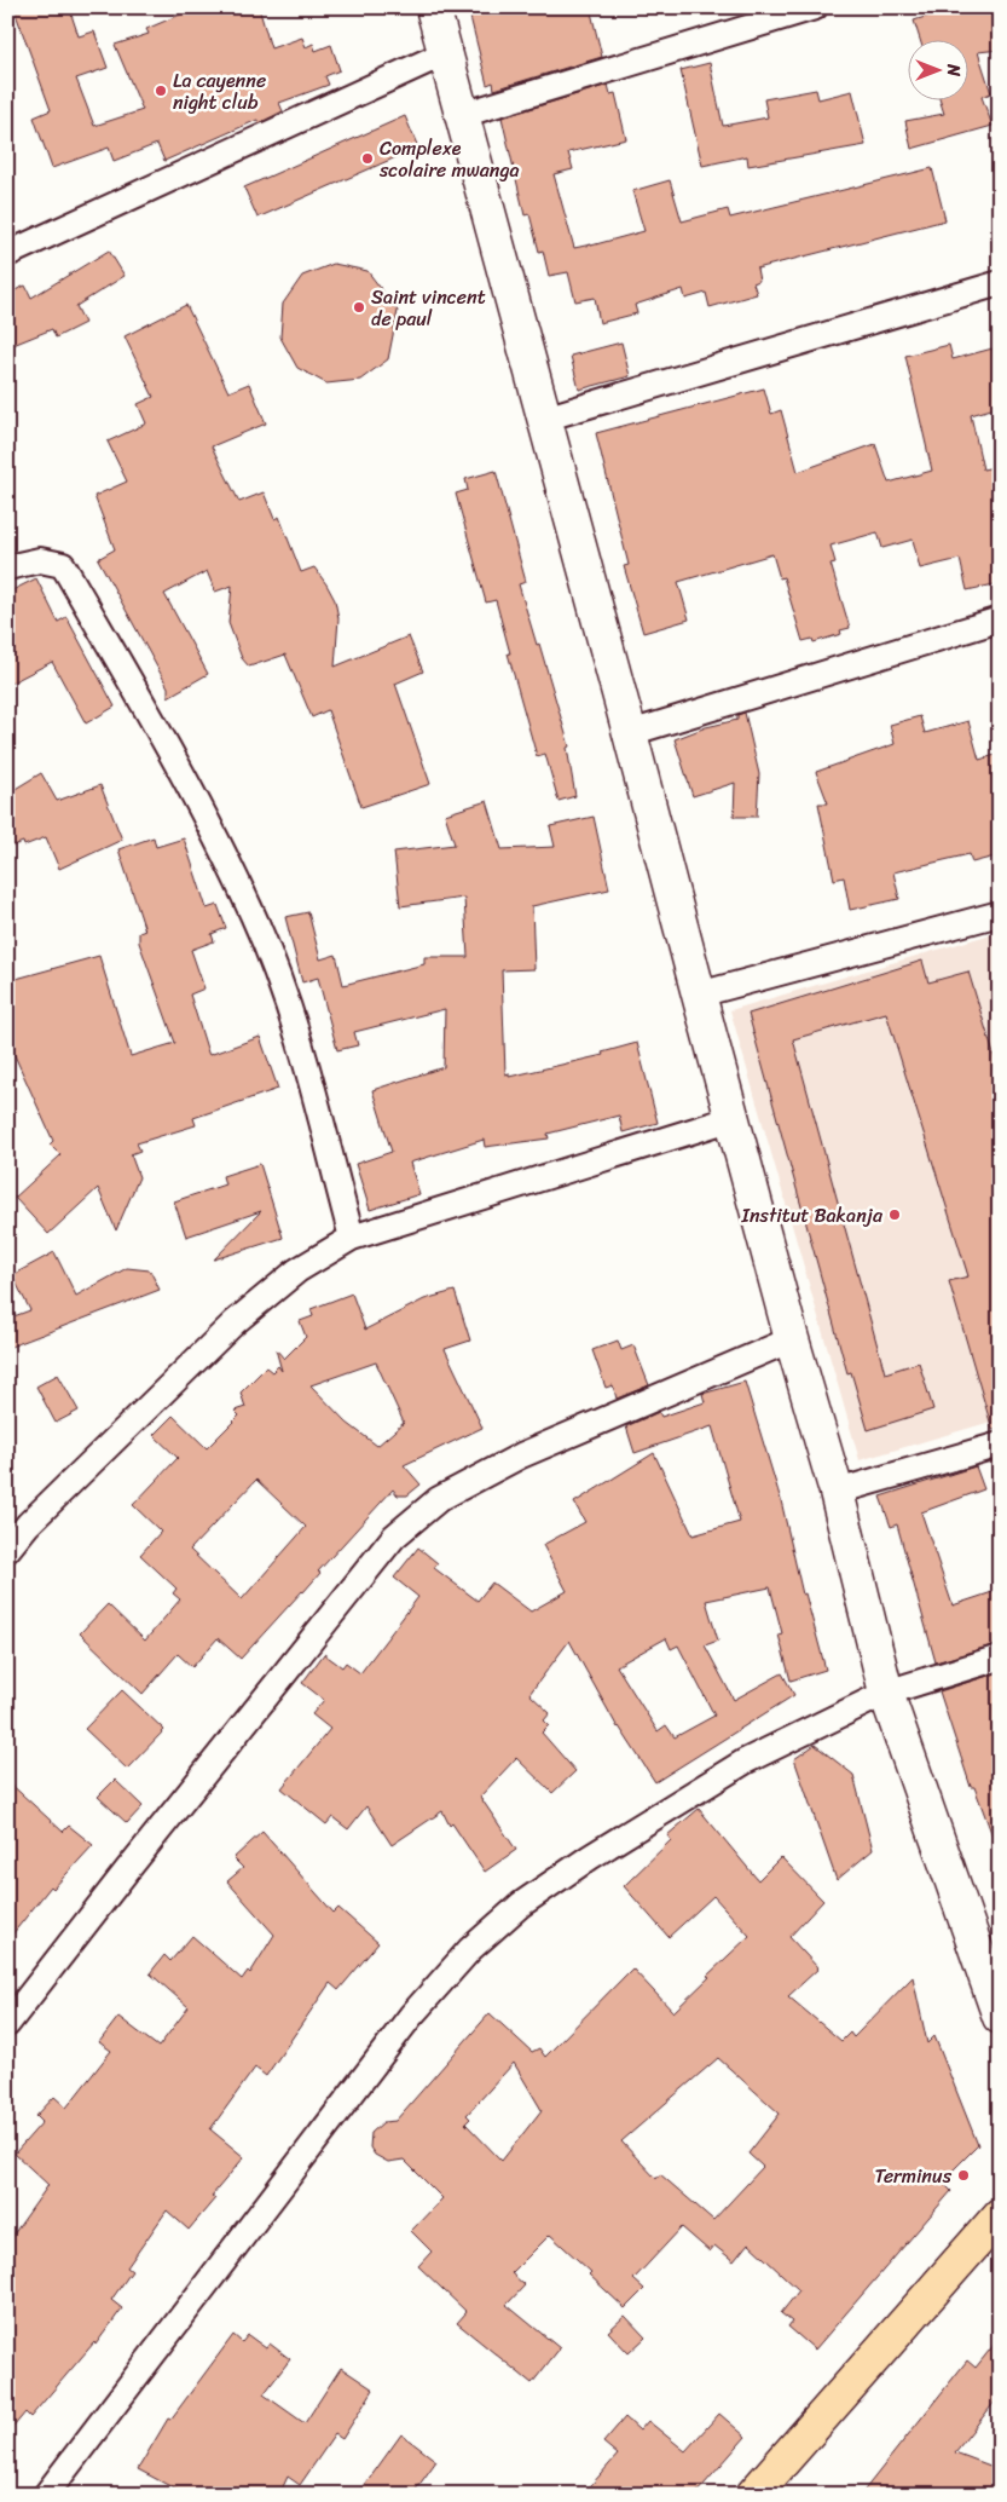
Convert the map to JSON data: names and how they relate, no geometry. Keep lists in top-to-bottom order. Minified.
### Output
{"places":["La cayenne night club","Complexe scolaire mwanga","Saint vincent de paul","Institut Bakanja","Terminus"],"north":"right"}
